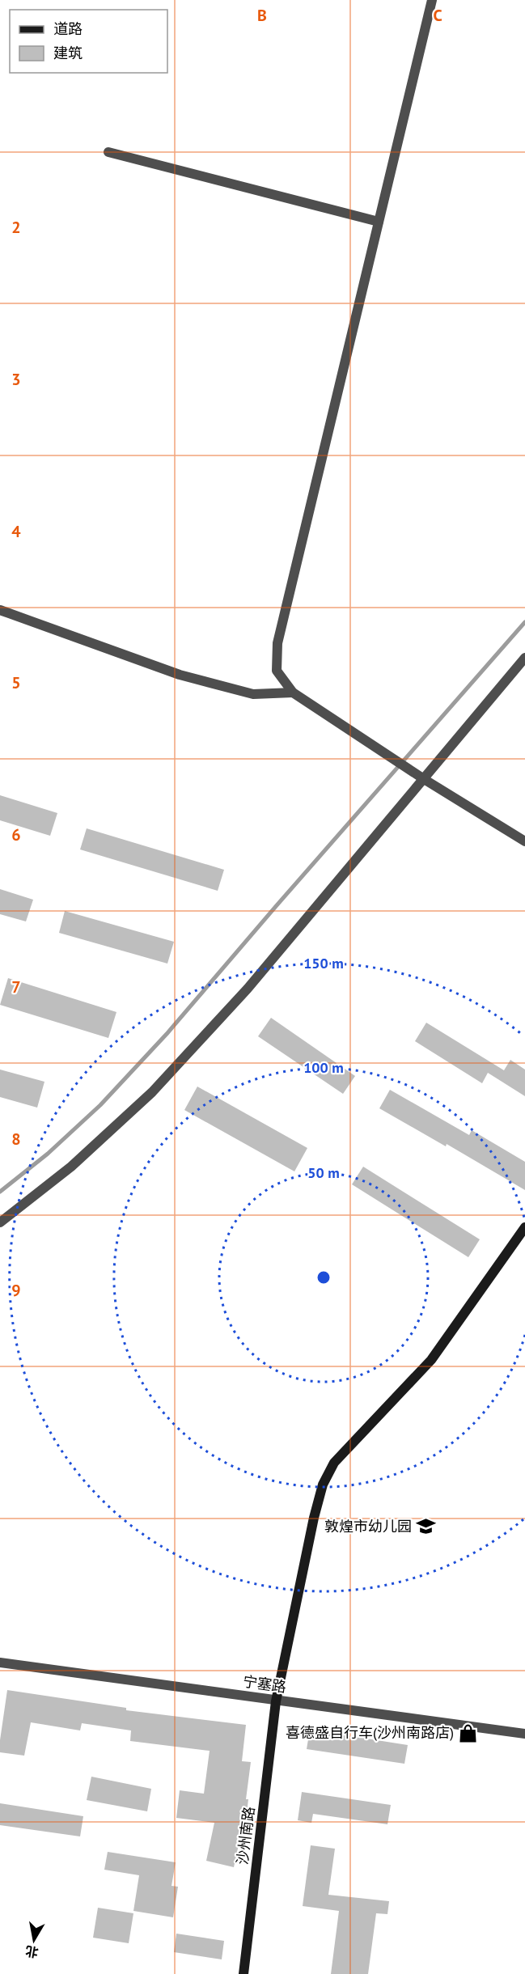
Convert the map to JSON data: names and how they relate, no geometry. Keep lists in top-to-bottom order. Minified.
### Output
{"streets":{"main road":["沙州南路"],"street":["宁塞路"]},"crossings":[["宁塞路","沙州南路"]],"places":{"school or university":["敦煌市幼儿园"],"shop":["喜德盛自行车(沙州南路店)"]},"legend":["道路","建筑"],"north":"bottom","grid":{"columns":["B","C"],"rows":["2","3","4","5","6","7","8","9"]},"rings":["150 m","100 m","50 m"]}
